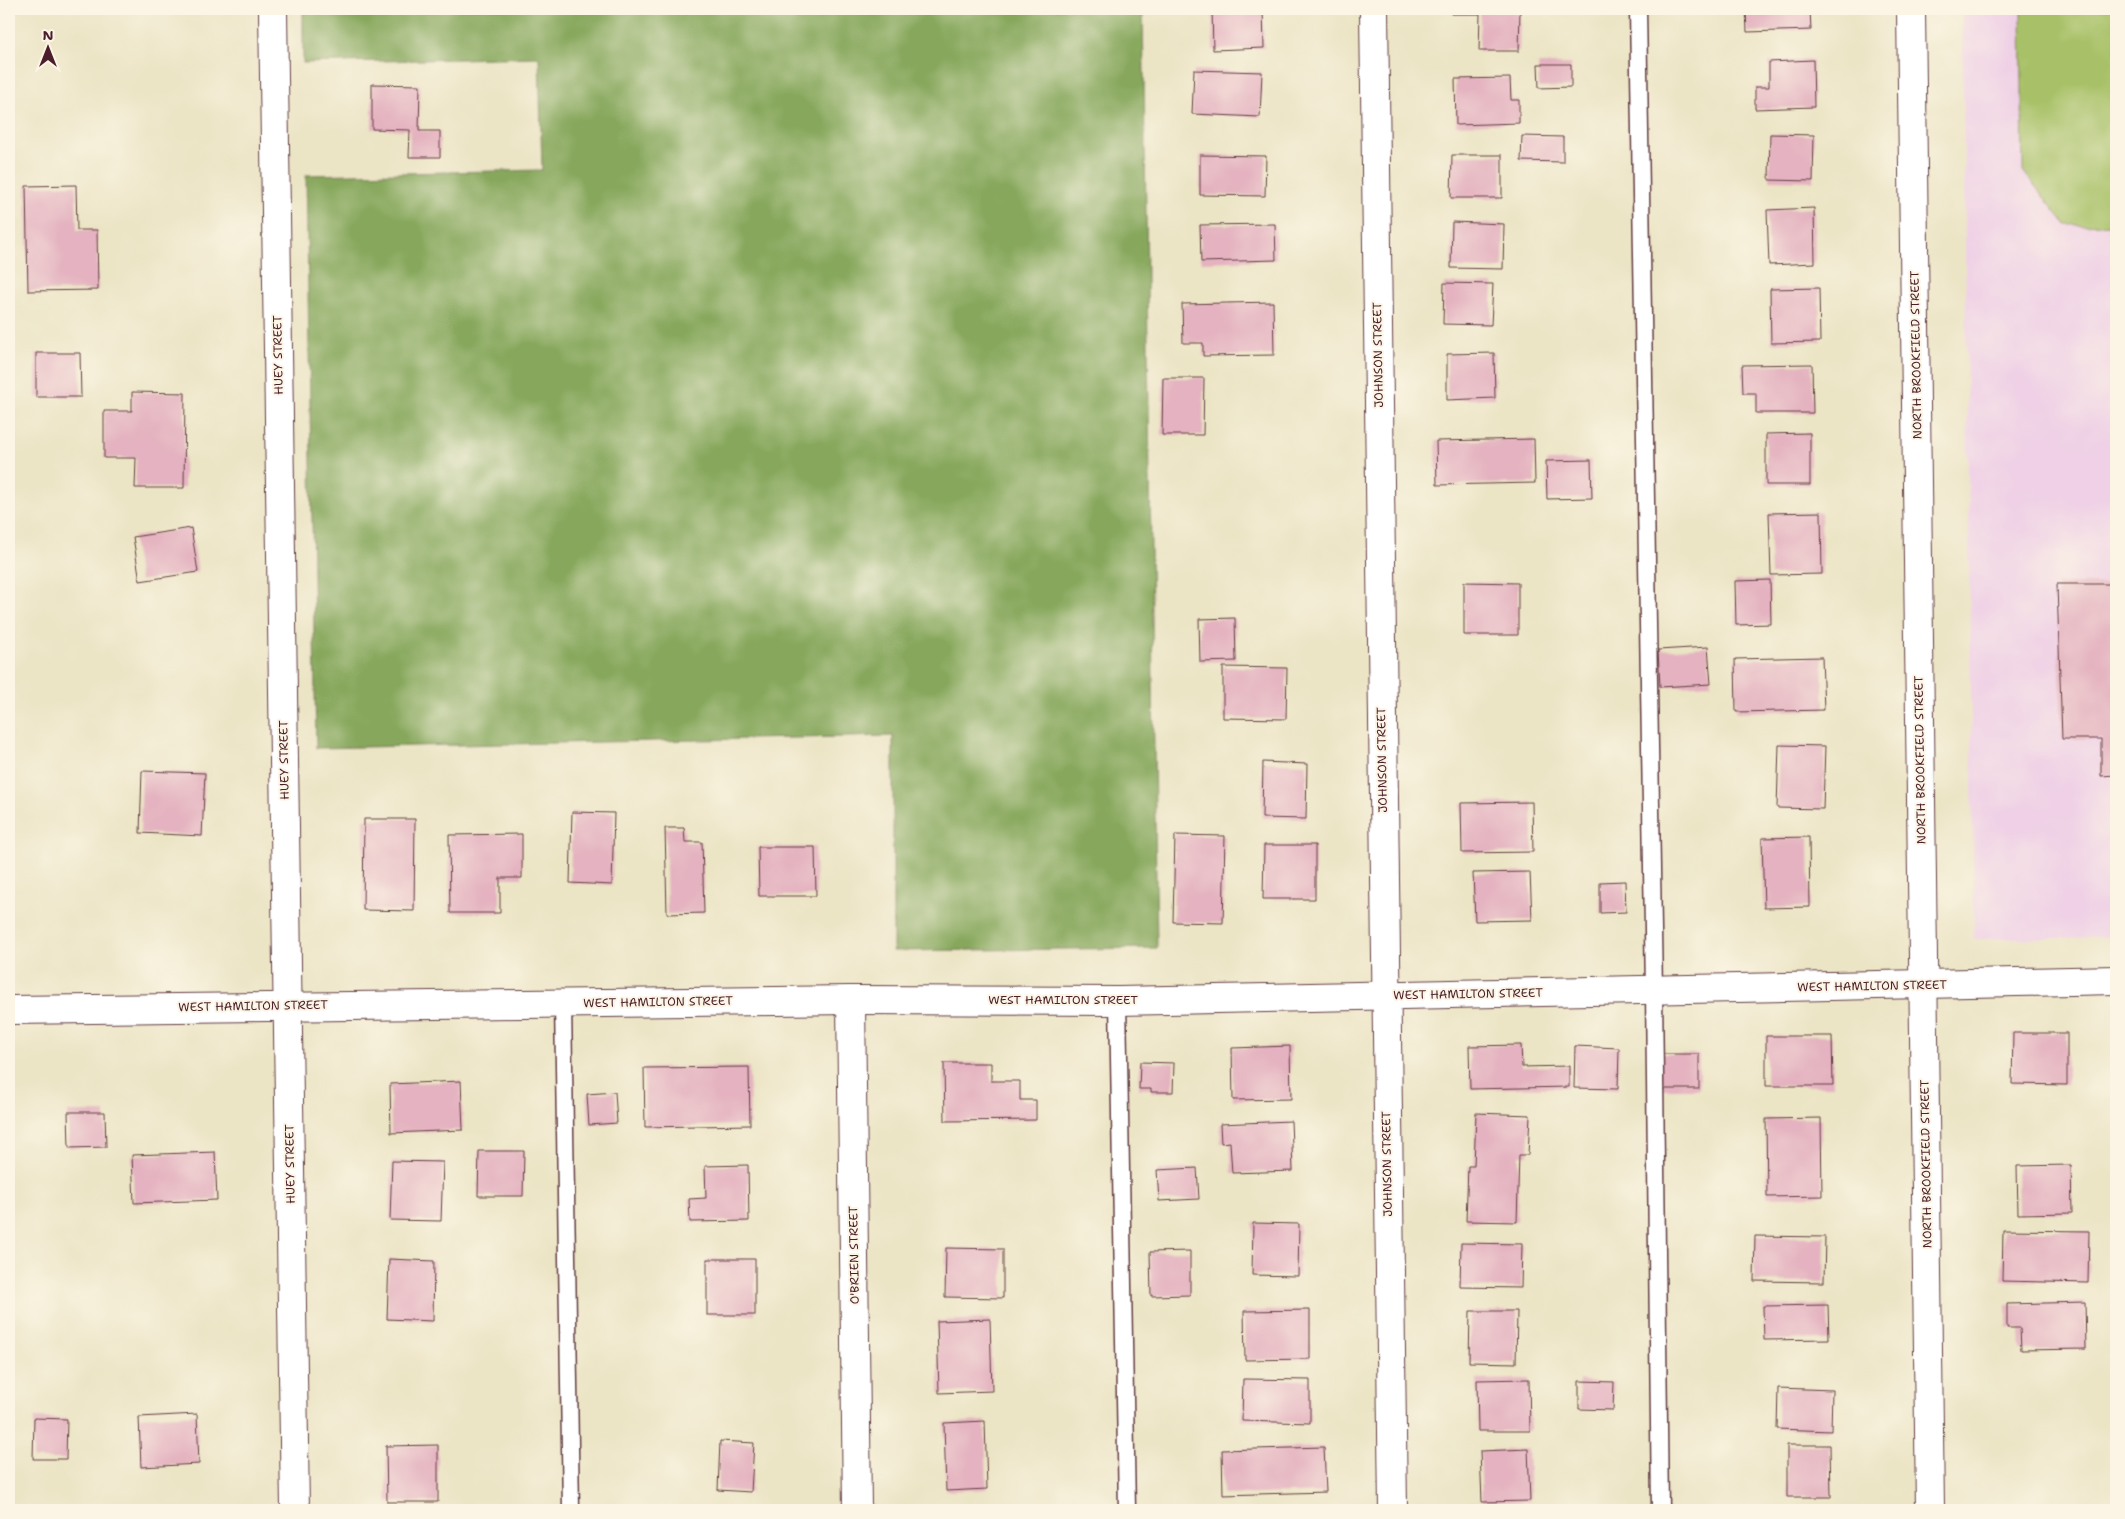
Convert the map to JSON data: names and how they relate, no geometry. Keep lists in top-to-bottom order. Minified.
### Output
{"streets":{"street":["HUEY STREET","JOHNSON STREET","NORTH BROOKFIELD STREET","WEST HAMILTON STREET","O'BRIEN STREET"]},"crossings":[["HUEY STREET","WEST HAMILTON STREET"],["JOHNSON STREET","WEST HAMILTON STREET"],["NORTH BROOKFIELD STREET","WEST HAMILTON STREET"],["WEST HAMILTON STREET","O'BRIEN STREET"]],"north":"top"}
